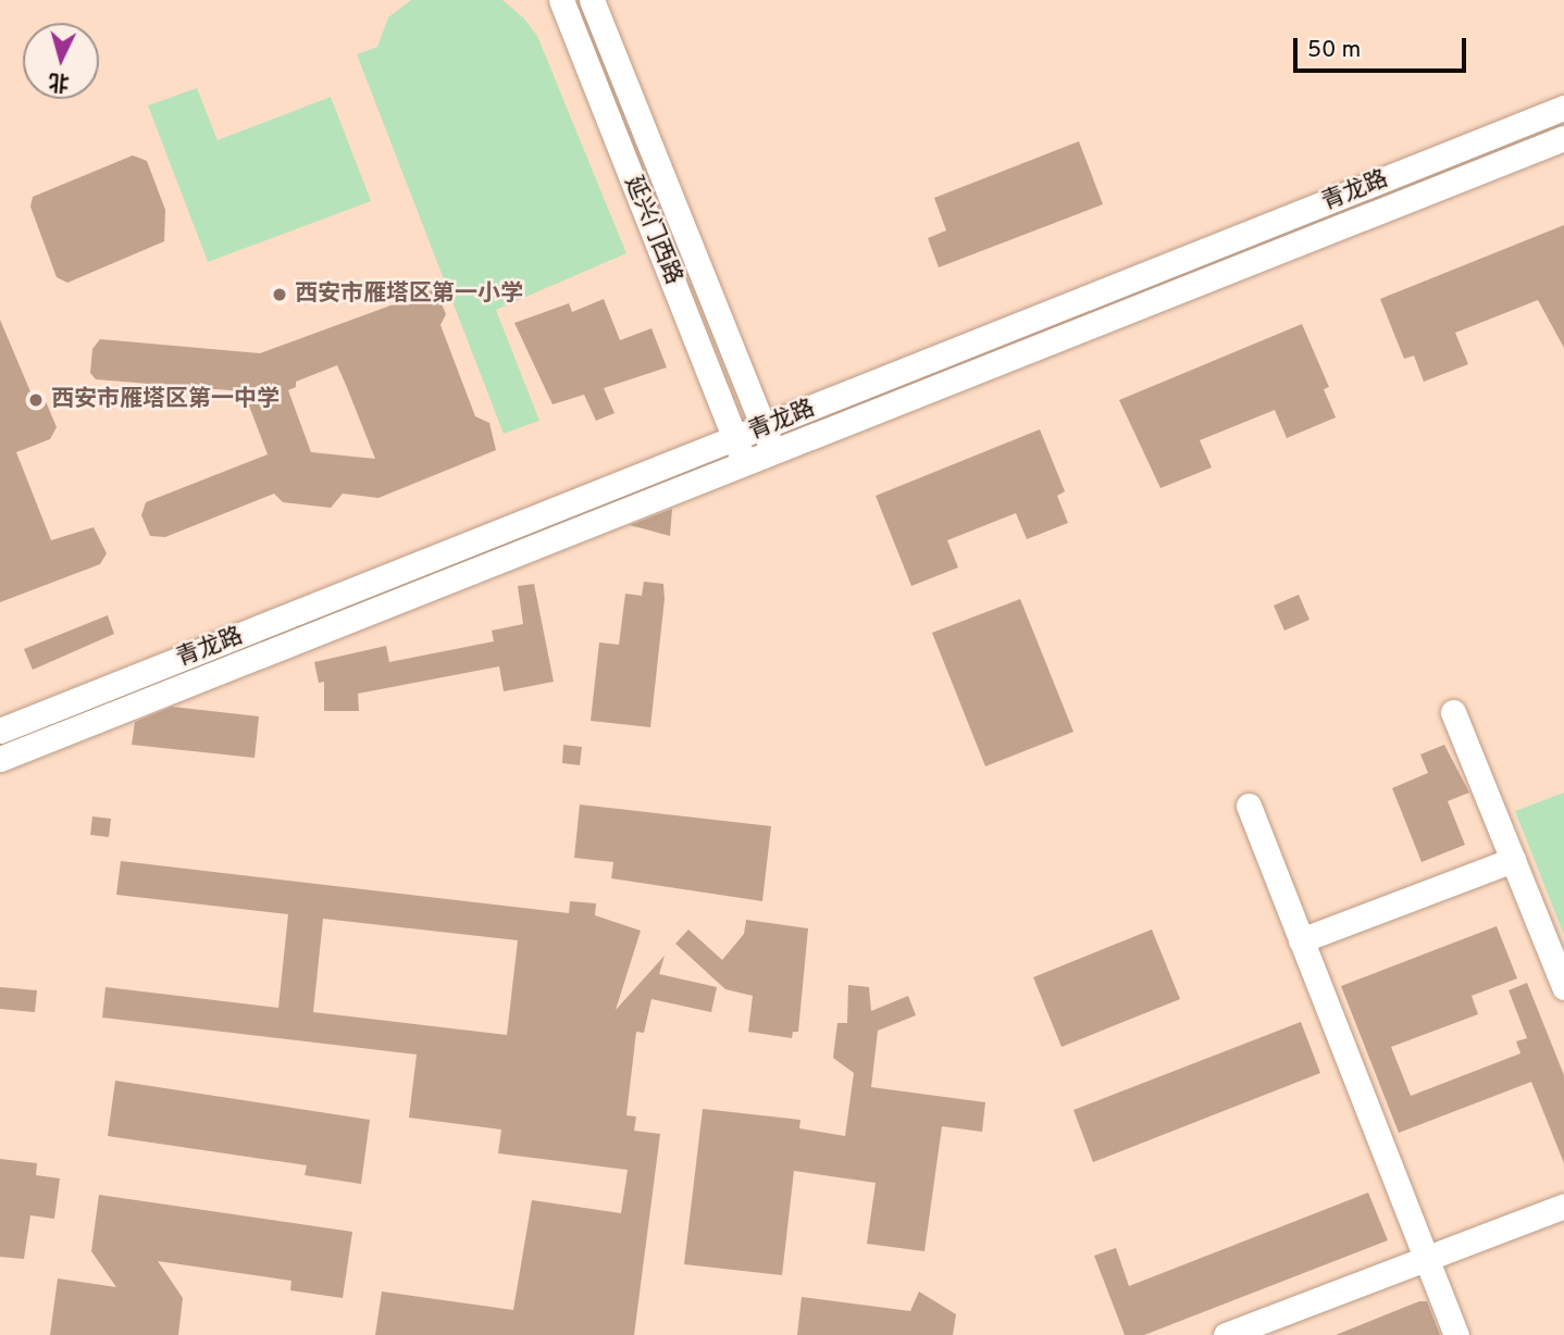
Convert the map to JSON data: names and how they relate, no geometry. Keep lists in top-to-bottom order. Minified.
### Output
{"streets":{"street":["青龙路","延兴门西路"]},"crossings":[["青龙路","延兴门西路"]],"places":["西安市雁塔区第一小学","西安市雁塔区第一中学"],"scale_bar":"50 m","north":"bottom"}
